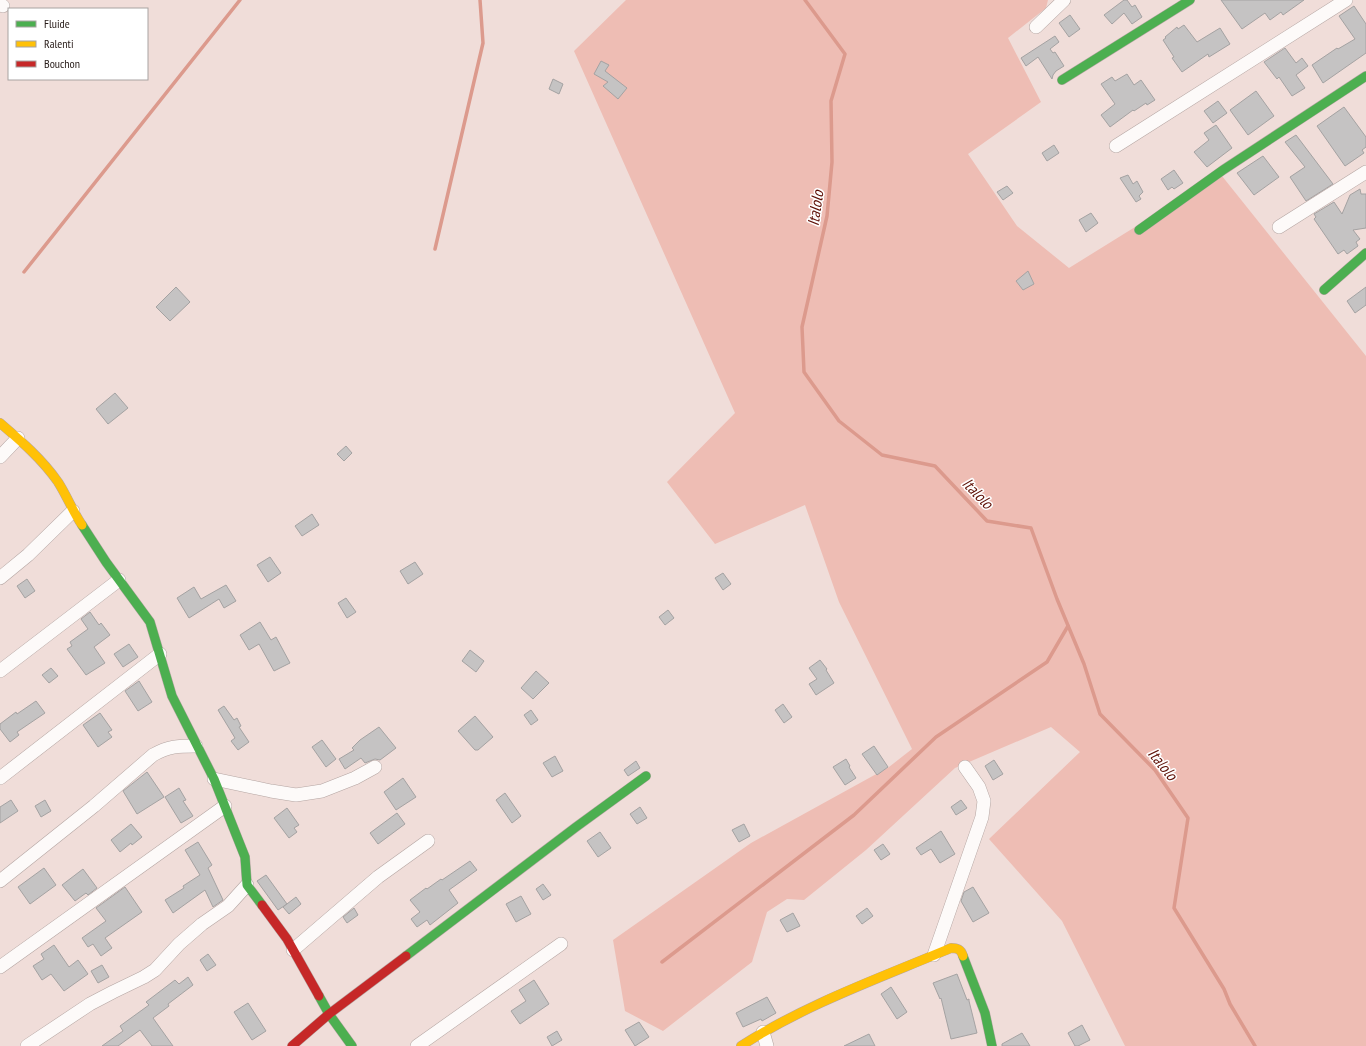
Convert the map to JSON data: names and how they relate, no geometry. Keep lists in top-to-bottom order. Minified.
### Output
{"water":["Italolo"],"legend":["Fluide","Ralenti","Bouchon"]}
